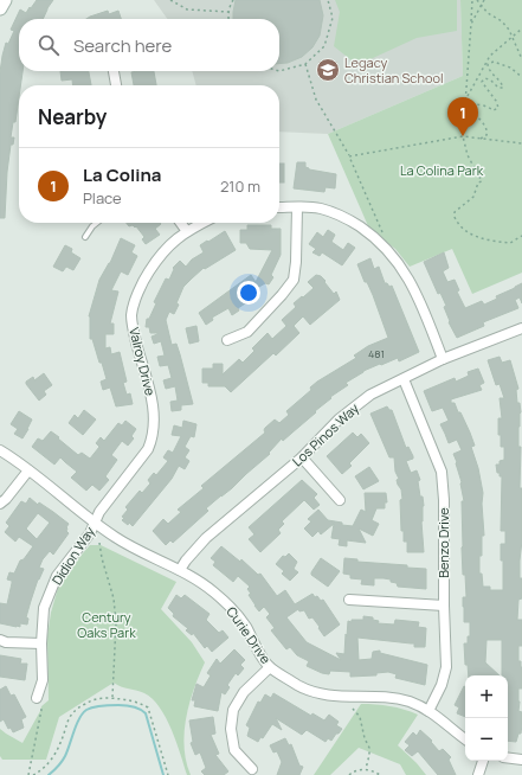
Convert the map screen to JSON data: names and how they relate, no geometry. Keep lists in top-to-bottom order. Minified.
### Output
{"streets":{"street":["Valroy Drive","Los Pinos Way","Benzo Drive","Didion Way","Curie Drive"]},"crossings":[["Valroy Drive","Didion Way"],["Valroy Drive","Curie Drive"],["Los Pinos Way","Benzo Drive"],["Los Pinos Way","Curie Drive"],["Benzo Drive","Curie Drive"],["Didion Way","Curie Drive"]],"parks":["La Colina Park","Century Oaks Park"],"places":{"school or university":["Legacy Christian School"]},"house_numbers":["481"],"page":{"search":"Search here","heading":"Nearby","pins":"1","list":[{"mark":"1","name":"La Colina","note":"Place","value":"210 m"}],"map_buttons":["+","−"]}}
